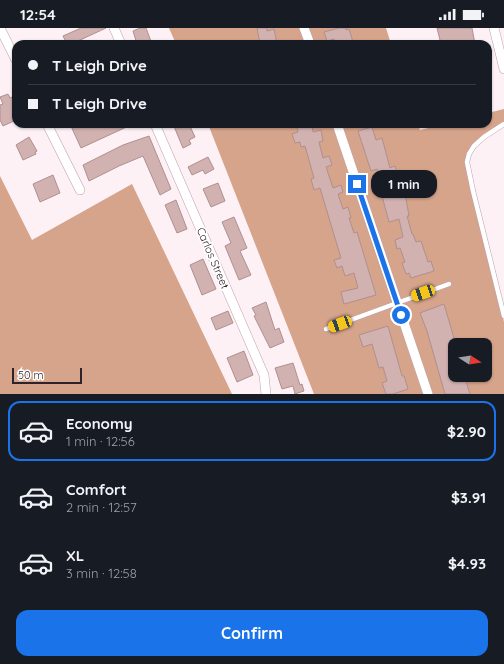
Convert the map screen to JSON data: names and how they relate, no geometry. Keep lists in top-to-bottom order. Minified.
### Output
{"streets":{"street":["Carlos Street"]},"scale_bar":"50 m","north":"right","page":{"status":"12:54","banner":["T Leigh Drive","T Leigh Drive"],"bubble":"1 min","scale":"50 m","list":[{"name":"Economy","note":"1 min · 12:56","value":"$2.90"},{"name":"Comfort","note":"2 min · 12:57","value":"$3.91"},{"name":"XL","note":"3 min · 12:58","value":"$4.93"}],"buttons":"Confirm"}}
